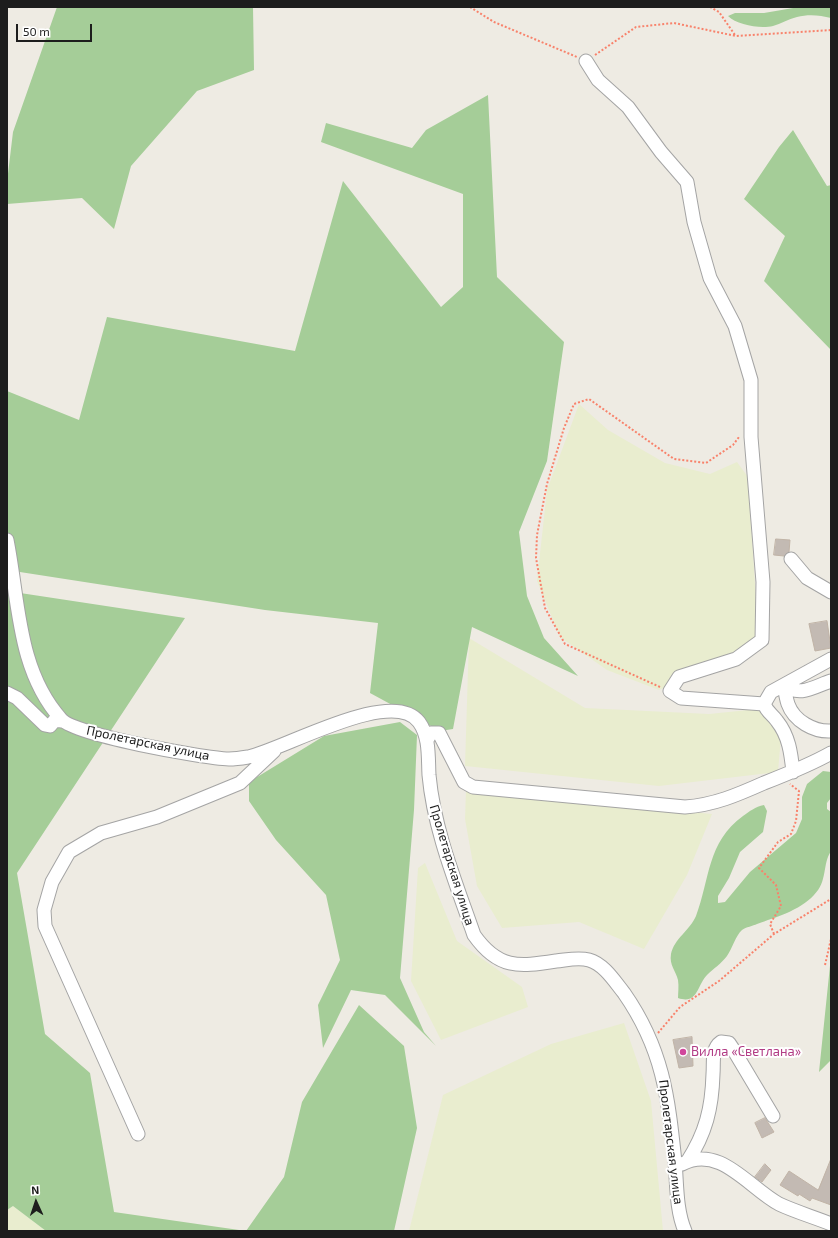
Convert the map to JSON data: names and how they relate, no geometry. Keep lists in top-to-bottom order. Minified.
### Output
{"streets":{"street":["Пролетарская улица"]},"places":["Вилла «Светлана»"],"scale_bar":"50 m","north":"top"}
